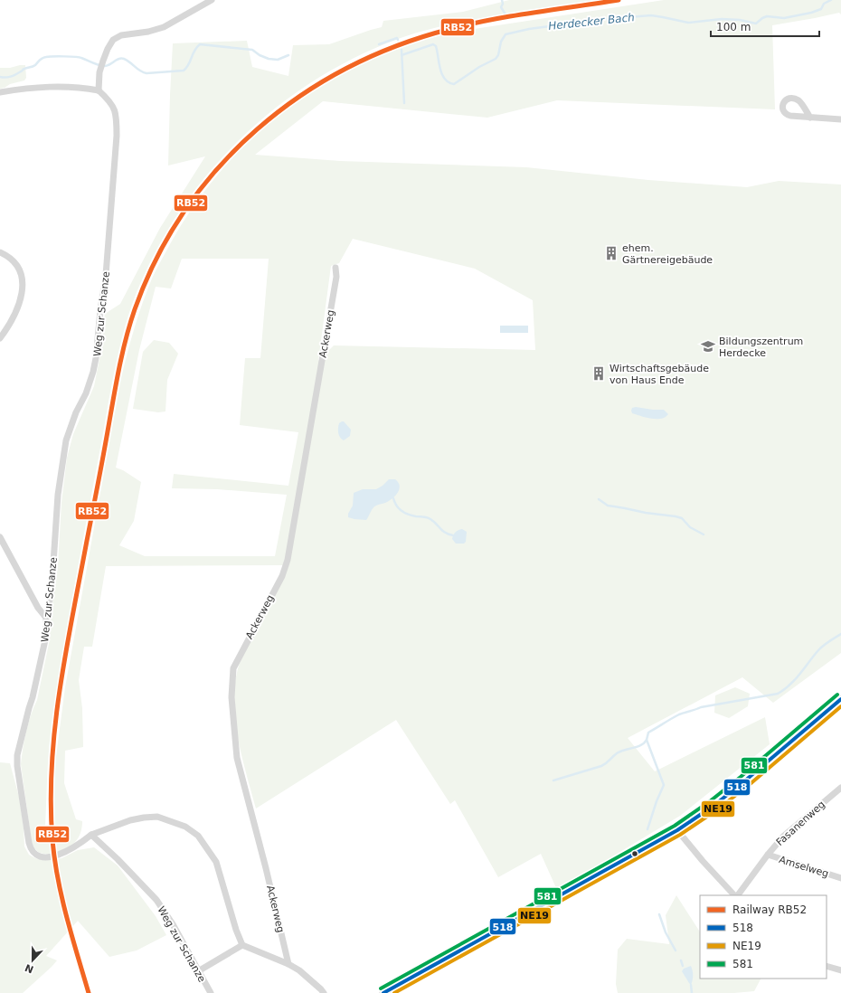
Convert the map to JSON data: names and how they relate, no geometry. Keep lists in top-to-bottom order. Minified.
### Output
{"streets":{"street":["Weg zur Schanze","Ackerweg","Fasanenweg","Amselweg"]},"crossings":[["Fasanenweg","Amselweg"]],"water":["Herdecker Bach"],"places":{"building":["ehem. Gärtnereigebäude","Wirtschaftsgebäude von Haus Ende"],"school or university":["Bildungszentrum Herdecke"]},"lines":["rail line RB52","transit line 581","transit line 518","transit line NE19"],"legend":["Railway RB52","518","NE19","581"],"scale_bar":"100 m","north":"bottom"}
